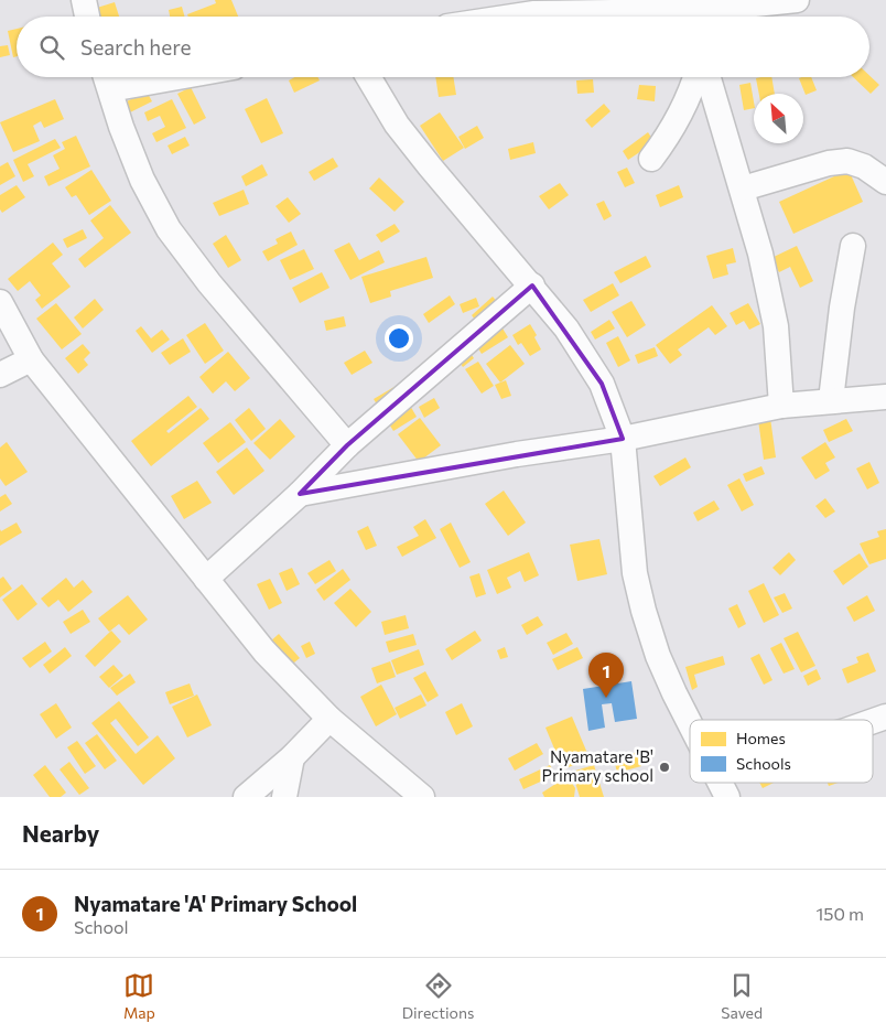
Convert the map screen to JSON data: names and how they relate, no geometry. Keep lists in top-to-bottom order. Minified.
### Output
{"places":["Nyamatare 'B' Primary school"],"legend":["Homes","Schools"],"north":"top left","page":{"search":"Search here","pins":"1","heading":"Nearby","list":[{"mark":"1","name":"Nyamatare 'A' Primary School","note":"School","value":"150 m"}],"nav":["Map","Directions","Saved"]}}
